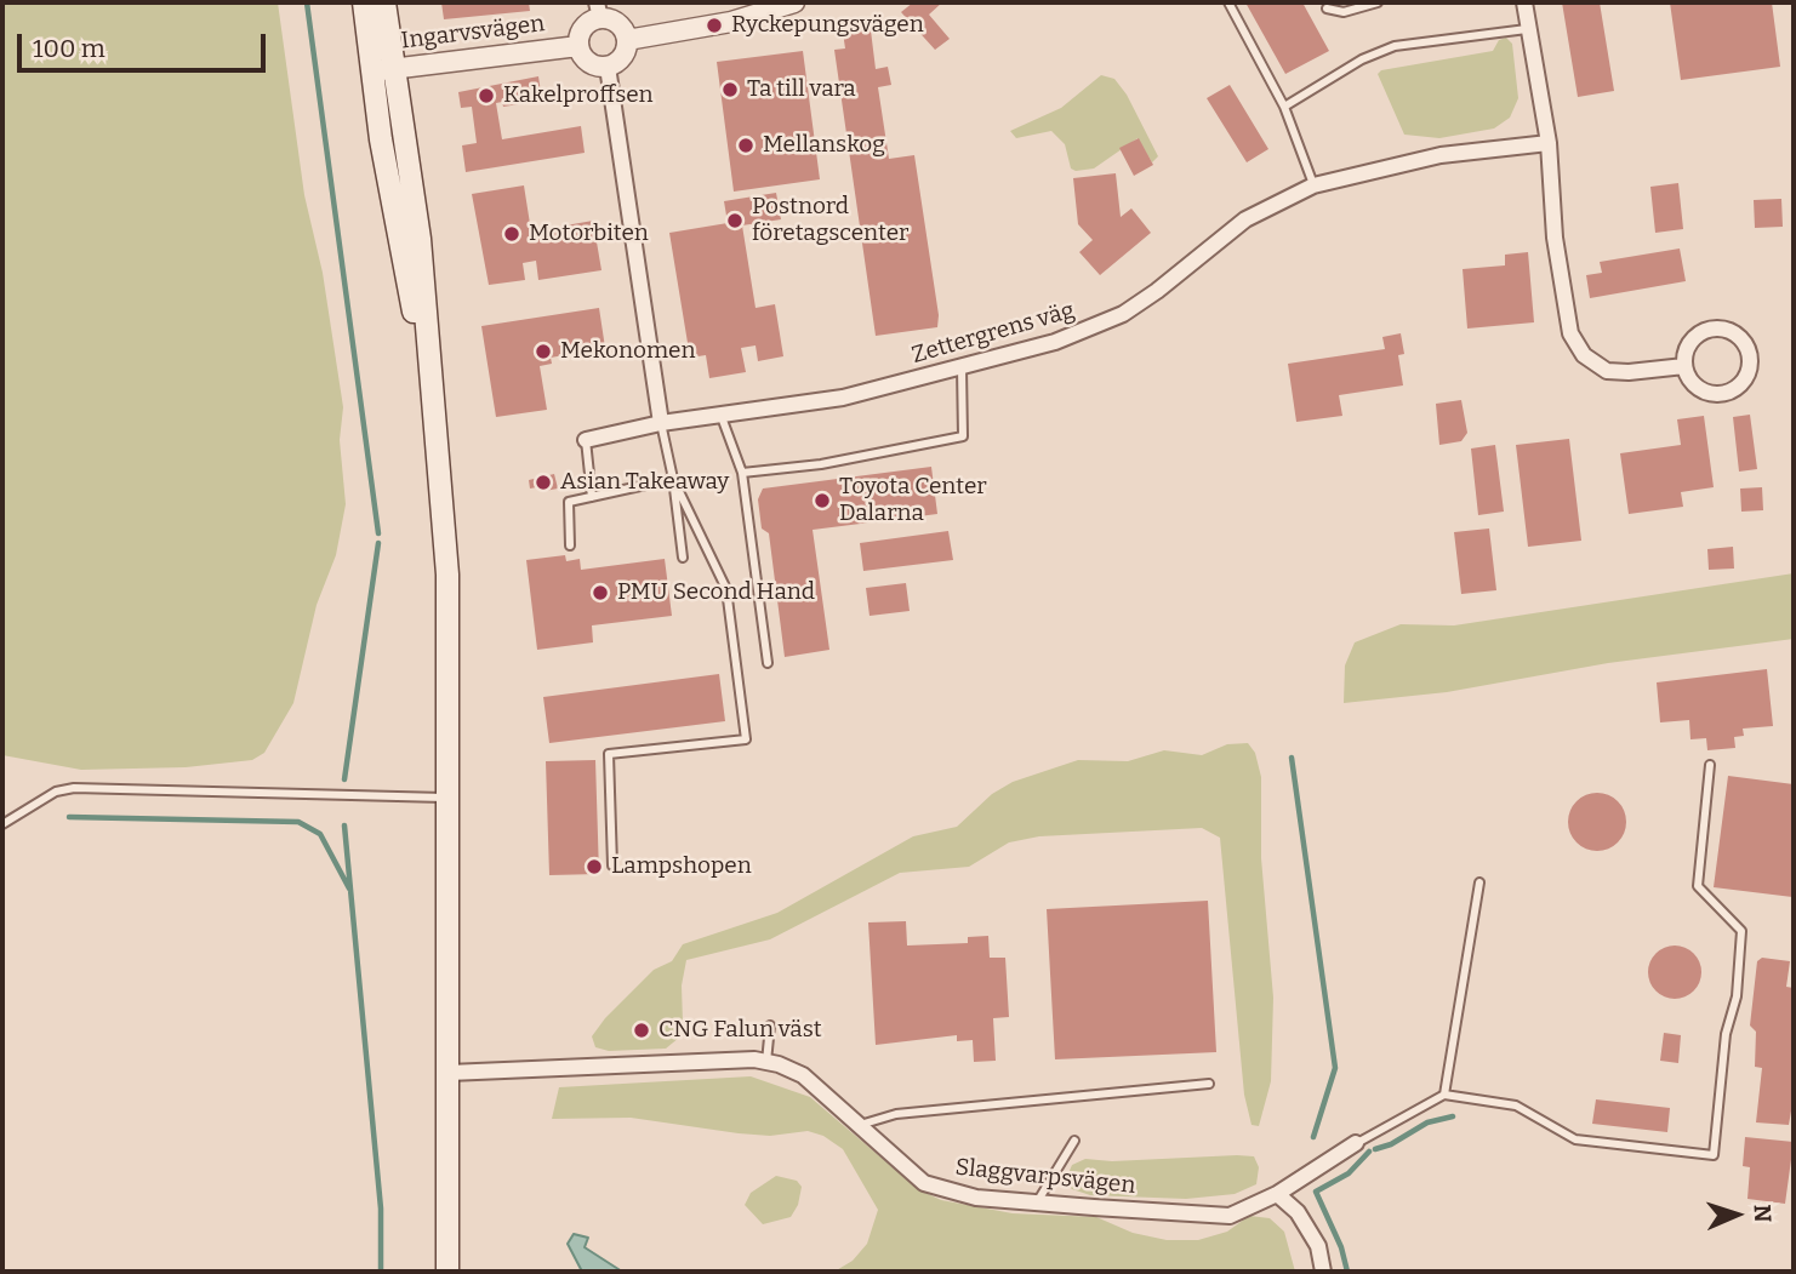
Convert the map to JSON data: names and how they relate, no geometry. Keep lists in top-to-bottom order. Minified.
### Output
{"streets":{"street":["Ingarvsvägen","Zettergrens väg","Slaggvarpsvägen"]},"places":["Ryckepungsvägen","Ta till vara","Kakelproffsen","Mellanskog","Postnord företagscenter","Motorbiten","Mekonomen","Asian Takeaway","Toyota Center Dalarna","PMU Second Hand","Lampshopen","CNG Falun väst"],"scale_bar":"100 m","north":"right"}
